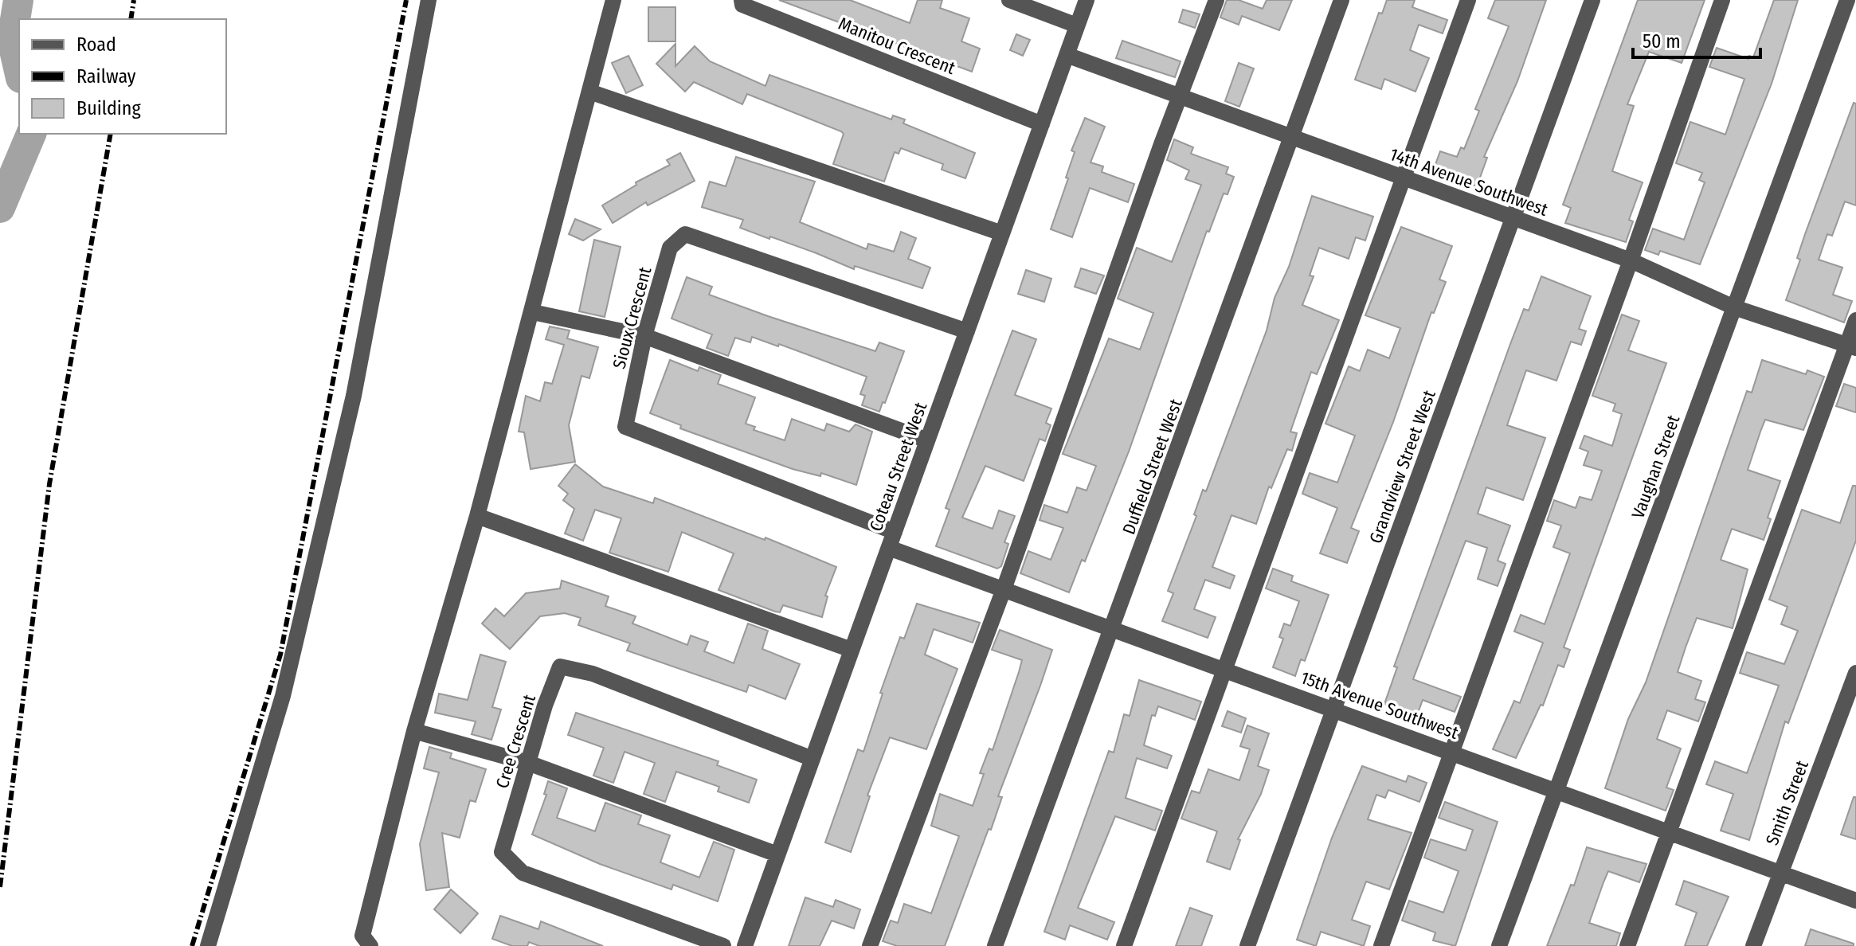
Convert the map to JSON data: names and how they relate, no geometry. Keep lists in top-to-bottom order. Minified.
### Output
{"streets":{"street":["Manitou Crescent","14th Avenue Southwest","Sioux Crescent","Coteau Street West","Duffield Street West","Grandview Street West","Vaughan Street","15th Avenue Southwest","Cree Crescent","Smith Street"]},"crossings":[["Manitou Crescent","Coteau Street West"],["14th Avenue Southwest","Coteau Street West"],["14th Avenue Southwest","Duffield Street West"],["14th Avenue Southwest","Grandview Street West"],["14th Avenue Southwest","Vaughan Street"],["Sioux Crescent","Coteau Street West"],["Coteau Street West","15th Avenue Southwest"],["Coteau Street West","Cree Crescent"],["Duffield Street West","15th Avenue Southwest"],["Grandview Street West","15th Avenue Southwest"],["Vaughan Street","15th Avenue Southwest"],["15th Avenue Southwest","Smith Street"]],"legend":["Road","Railway","Building"],"scale_bar":"50 m"}
